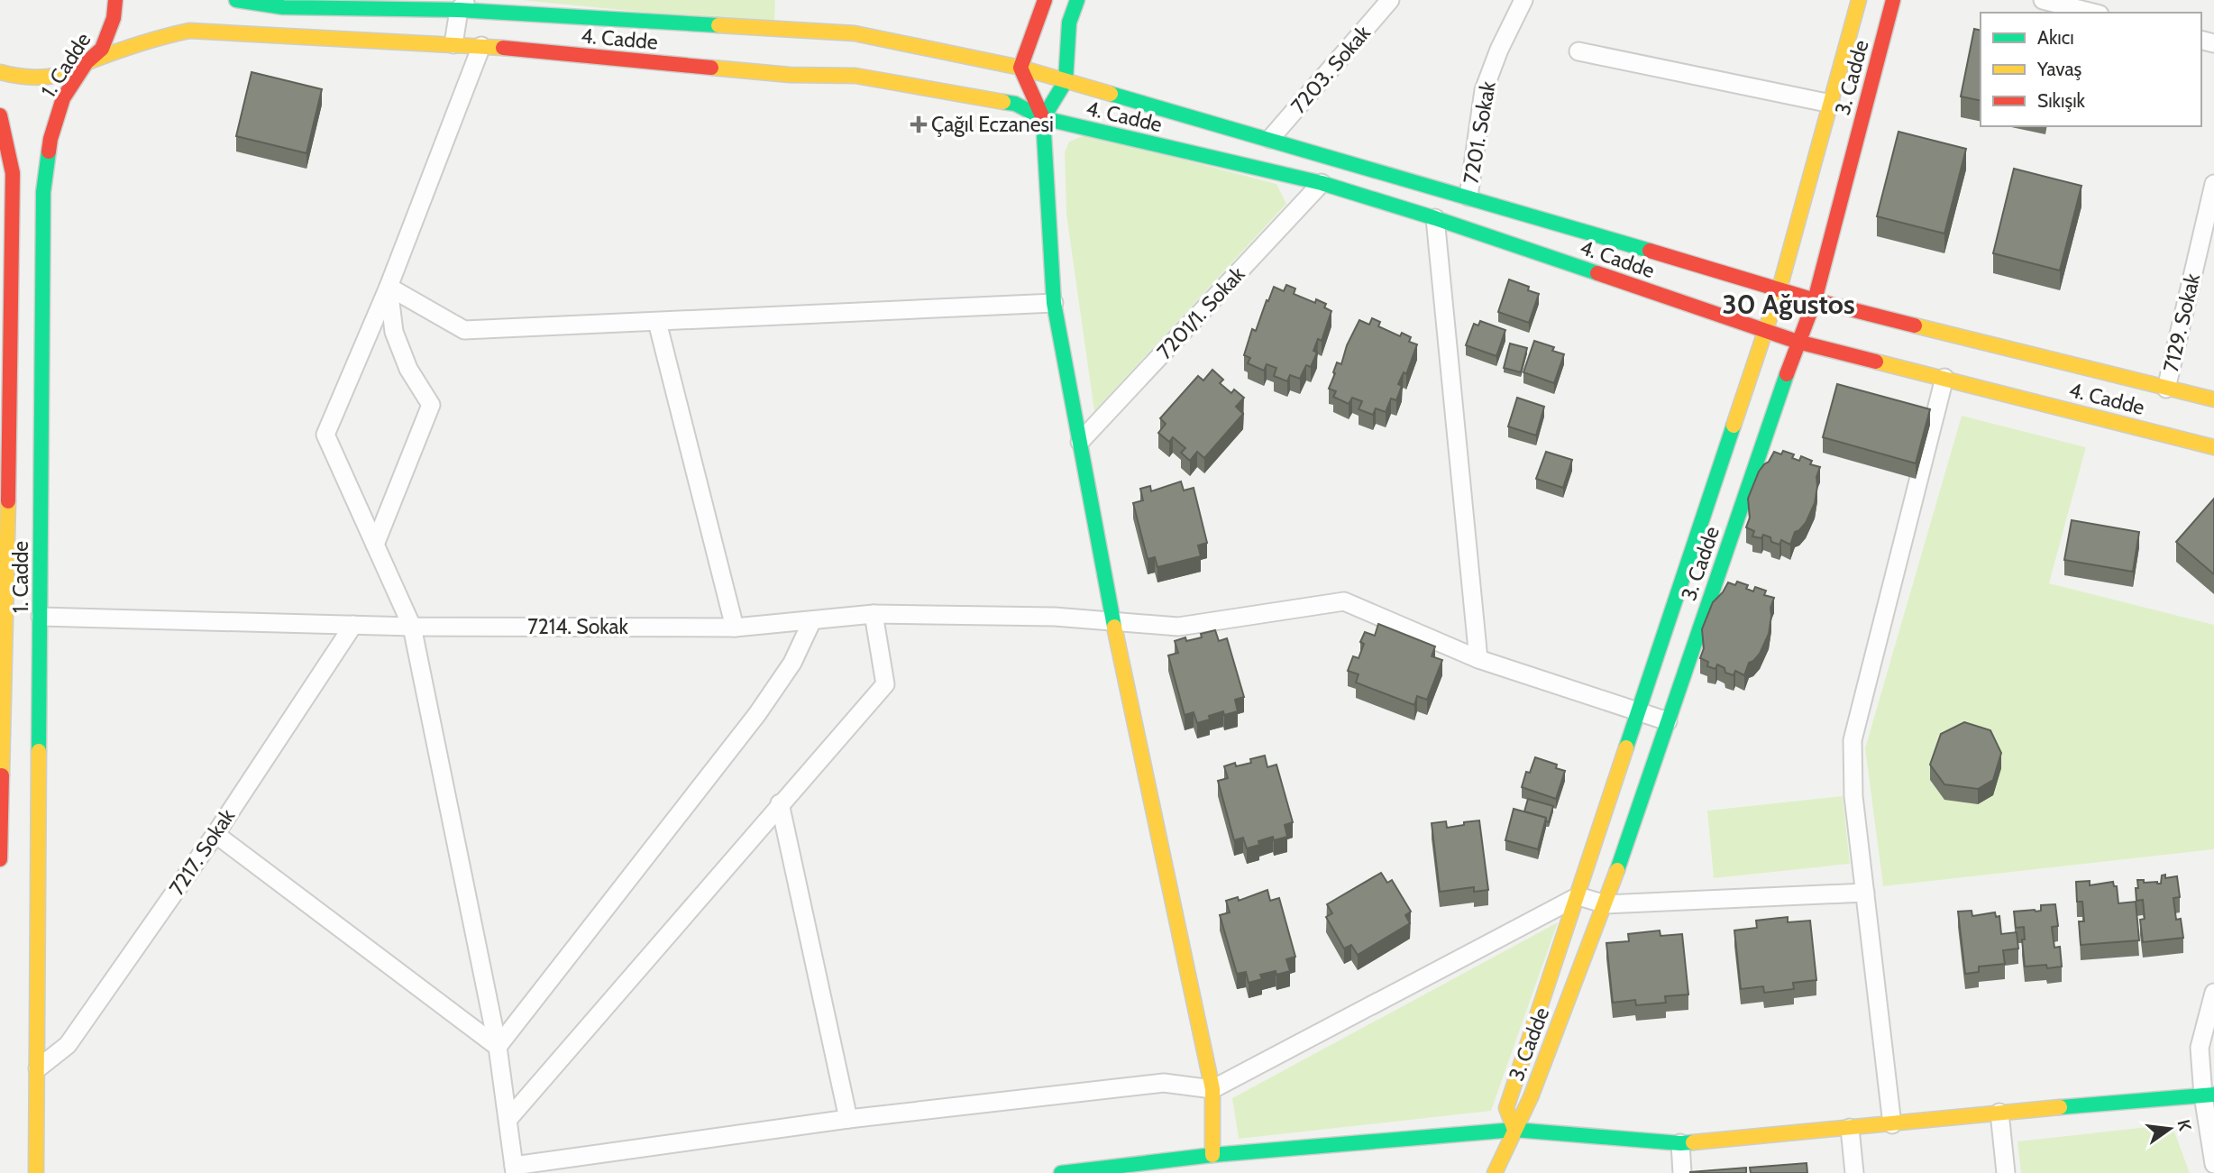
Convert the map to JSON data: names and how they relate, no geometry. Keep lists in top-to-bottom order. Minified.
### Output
{"streets":{"street":["4. Cadde","1. Cadde","7203. Sokak","3. Cadde","7201. Sokak","7201/1. Sokak","7129. Sokak","7214. Sokak","7217. Sokak"]},"crossings":[["4. Cadde","1. Cadde"],["4. Cadde","7203. Sokak"],["4. Cadde","3. Cadde"],["4. Cadde","7201. Sokak"],["4. Cadde","7201/1. Sokak"],["4. Cadde","7129. Sokak"],["1. Cadde","7214. Sokak"],["1. Cadde","7217. Sokak"],["3. Cadde","7214. Sokak"],["7214. Sokak","7217. Sokak"]],"districts":["30 Ağustos"],"places":{"health":["Çağıl Eczanesi"]},"legend":["Akıcı","Yavaş","Sıkışık"],"north":"right"}
